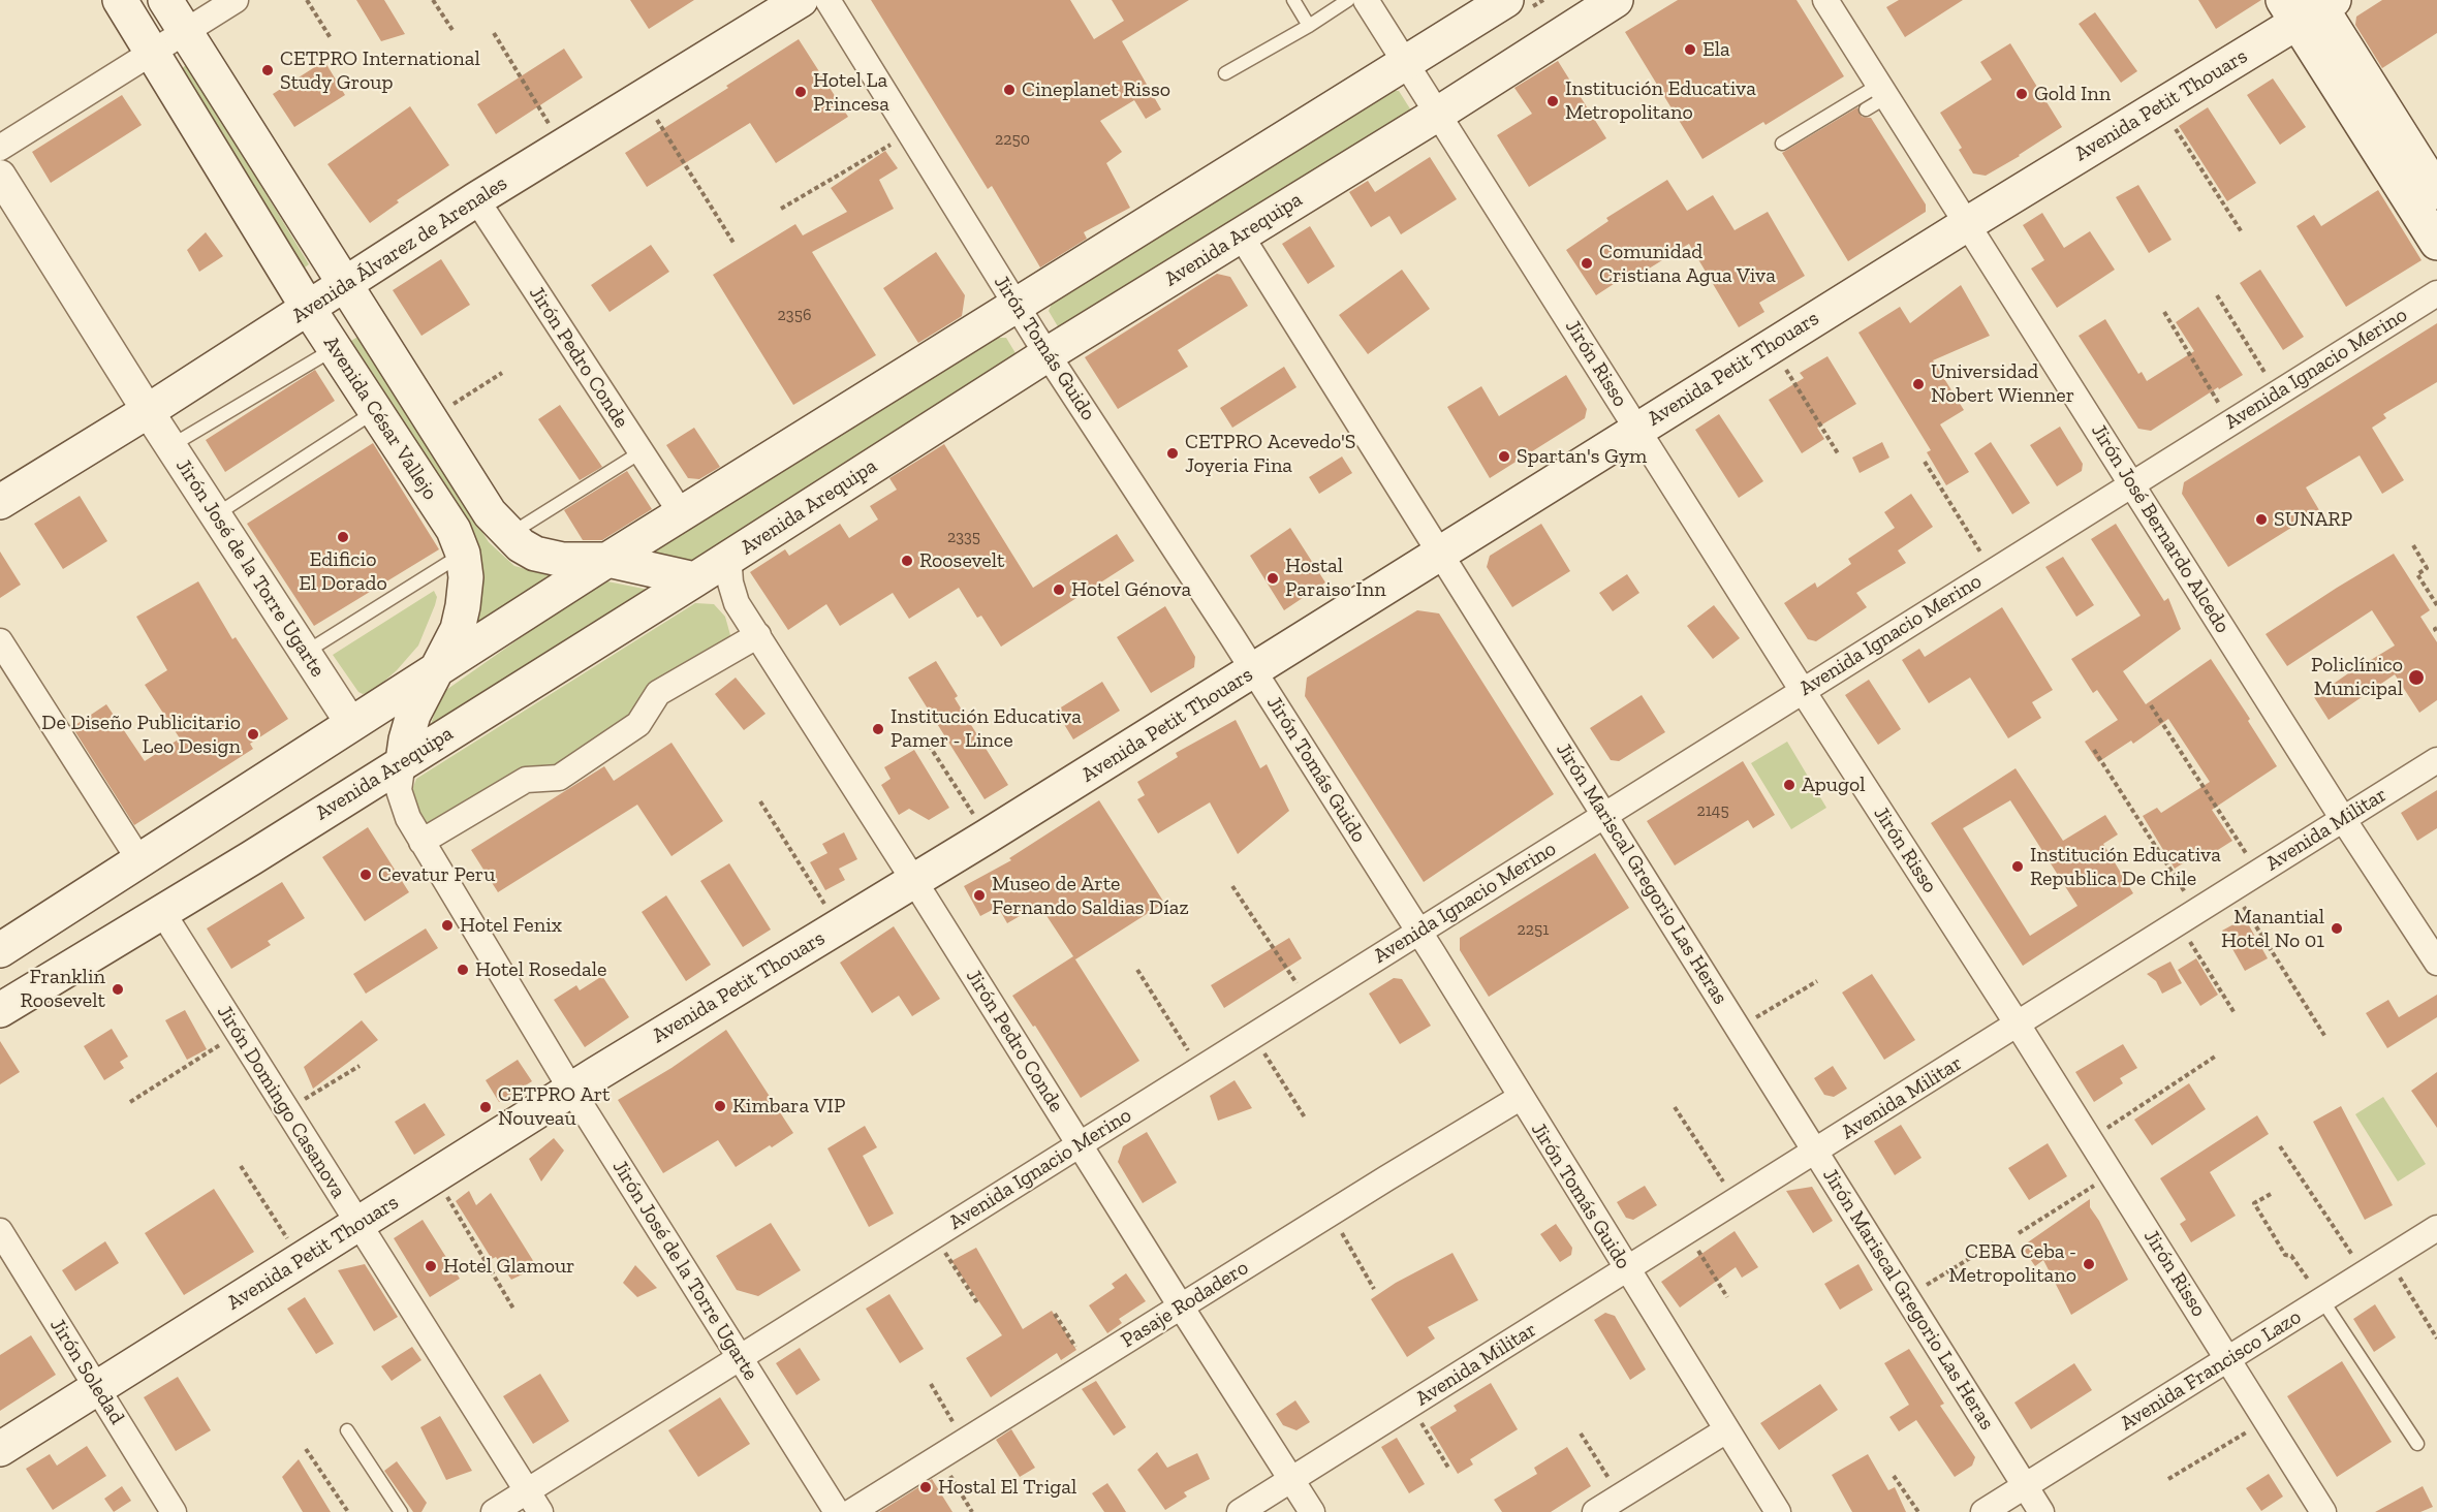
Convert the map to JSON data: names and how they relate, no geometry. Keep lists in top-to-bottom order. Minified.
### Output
{"streets":{"main road":["Avenida Petit Thouars","Avenida Arequipa","Avenida Álvarez de Arenales","Avenida César Vallejo"],"street":["Jirón Tomás Guido","Jirón Pedro Conde","Jirón Risso","Avenida Ignacio Merino","Jirón José Bernardo Alcedo","Jirón José de la Torre Ugarte","Avenida Militar","Jirón Mariscal Gregorio Las Heras","Jirón Domingo Casanova","Pasaje Rodadero","Avenida Francisco Lazo","Jirón Soledad"]},"crossings":[["Avenida Petit Thouars","Jirón Tomás Guido"],["Avenida Petit Thouars","Jirón Pedro Conde"],["Avenida Petit Thouars","Jirón Risso"],["Avenida Petit Thouars","Jirón José Bernardo Alcedo"],["Avenida Petit Thouars","Jirón José de la Torre Ugarte"],["Avenida Petit Thouars","Jirón Mariscal Gregorio Las Heras"],["Avenida Petit Thouars","Jirón Domingo Casanova"],["Avenida Petit Thouars","Jirón Soledad"],["Avenida Arequipa","Jirón Tomás Guido"],["Avenida Arequipa","Jirón Pedro Conde"],["Avenida Arequipa","Jirón Risso"],["Avenida Arequipa","Avenida César Vallejo"],["Avenida Arequipa","Jirón José de la Torre Ugarte"],["Avenida Arequipa","Jirón Mariscal Gregorio Las Heras"],["Avenida Arequipa","Jirón Domingo Casanova"],["Avenida Álvarez de Arenales","Jirón Pedro Conde"],["Avenida Álvarez de Arenales","Avenida César Vallejo"],["Avenida Álvarez de Arenales","Jirón José de la Torre Ugarte"],["Jirón Tomás Guido","Avenida Ignacio Merino"],["Jirón Tomás Guido","Avenida Militar"],["Jirón Tomás Guido","Pasaje Rodadero"],["Jirón Pedro Conde","Avenida Ignacio Merino"],["Jirón Pedro Conde","Avenida César Vallejo"],["Jirón Pedro Conde","Avenida Militar"],["Jirón Pedro Conde","Pasaje Rodadero"],["Jirón Risso","Avenida Ignacio Merino"],["Jirón Risso","Avenida Militar"],["Jirón Risso","Avenida Francisco Lazo"],["Avenida Ignacio Merino","Jirón José Bernardo Alcedo"],["Avenida Ignacio Merino","Jirón José de la Torre Ugarte"],["Avenida Ignacio Merino","Jirón Mariscal Gregorio Las Heras"],["Avenida Ignacio Merino","Jirón Domingo Casanova"],["Avenida César Vallejo","Jirón José de la Torre Ugarte"],["Jirón José Bernardo Alcedo","Avenida Militar"],["Avenida Militar","Jirón Mariscal Gregorio Las Heras"],["Jirón Mariscal Gregorio Las Heras","Avenida Francisco Lazo"]],"places":["Ela","CETPRO International Study Group","Cineplanet Risso","Hotel La Princesa","Gold Inn","Institución Educativa Metropolitano","Comunidad Cristiana Agua Viva","Universidad Nobert Wienner","CETPRO Acevedo'S Joyeria Fina","Spartan's Gym","SUNARP","Edificio El Dorado","Roosevelt","Hostal Paraiso Inn","Hotel Génova","Policlínico Municipal","Institución Educativa Pamer - Lince","De Diseño Publicitario Leo Design","Apugol","Institución Educativa Republica De Chile","Cevatur Peru","Museo de Arte Fernando Saldias Díaz","Hotel Fenix","Manantial Hotel No 01","Hotel Rosedale","Franklin Roosevelt","Kimbara VIP","CETPRO Art Nouveau","CEBA Ceba - Metropolitano","Hotel Glamour","Hostal El Trigal"],"house_numbers":["2250","2356","2335","2145","2251"]}
